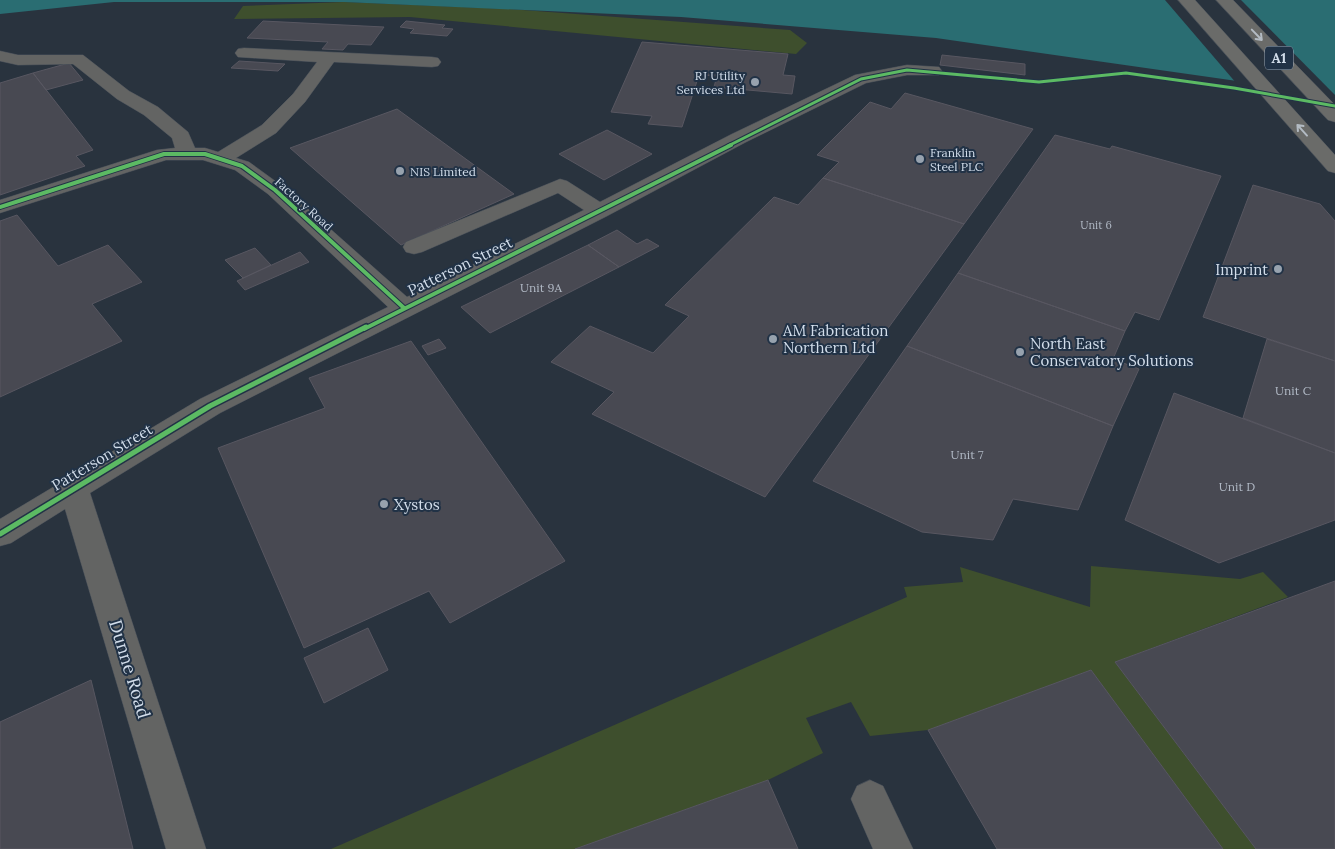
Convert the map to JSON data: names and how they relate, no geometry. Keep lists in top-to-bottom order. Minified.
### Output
{"streets":{"highway":["A1"],"street":["Factory Road","Patterson Street","Dunne Road"]},"crossings":[["Factory Road","Patterson Street"],["Patterson Street","Dunne Road"]],"places":["RJ Utility Services Ltd","Franklin Steel PLC","NIS Limited","Imprint","AM Fabrication Northern Ltd","North East Conservatory Solutions","Xystos"],"house_numbers":["Unit 6","Unit 9A","Unit C","Unit 7","Unit D"]}
